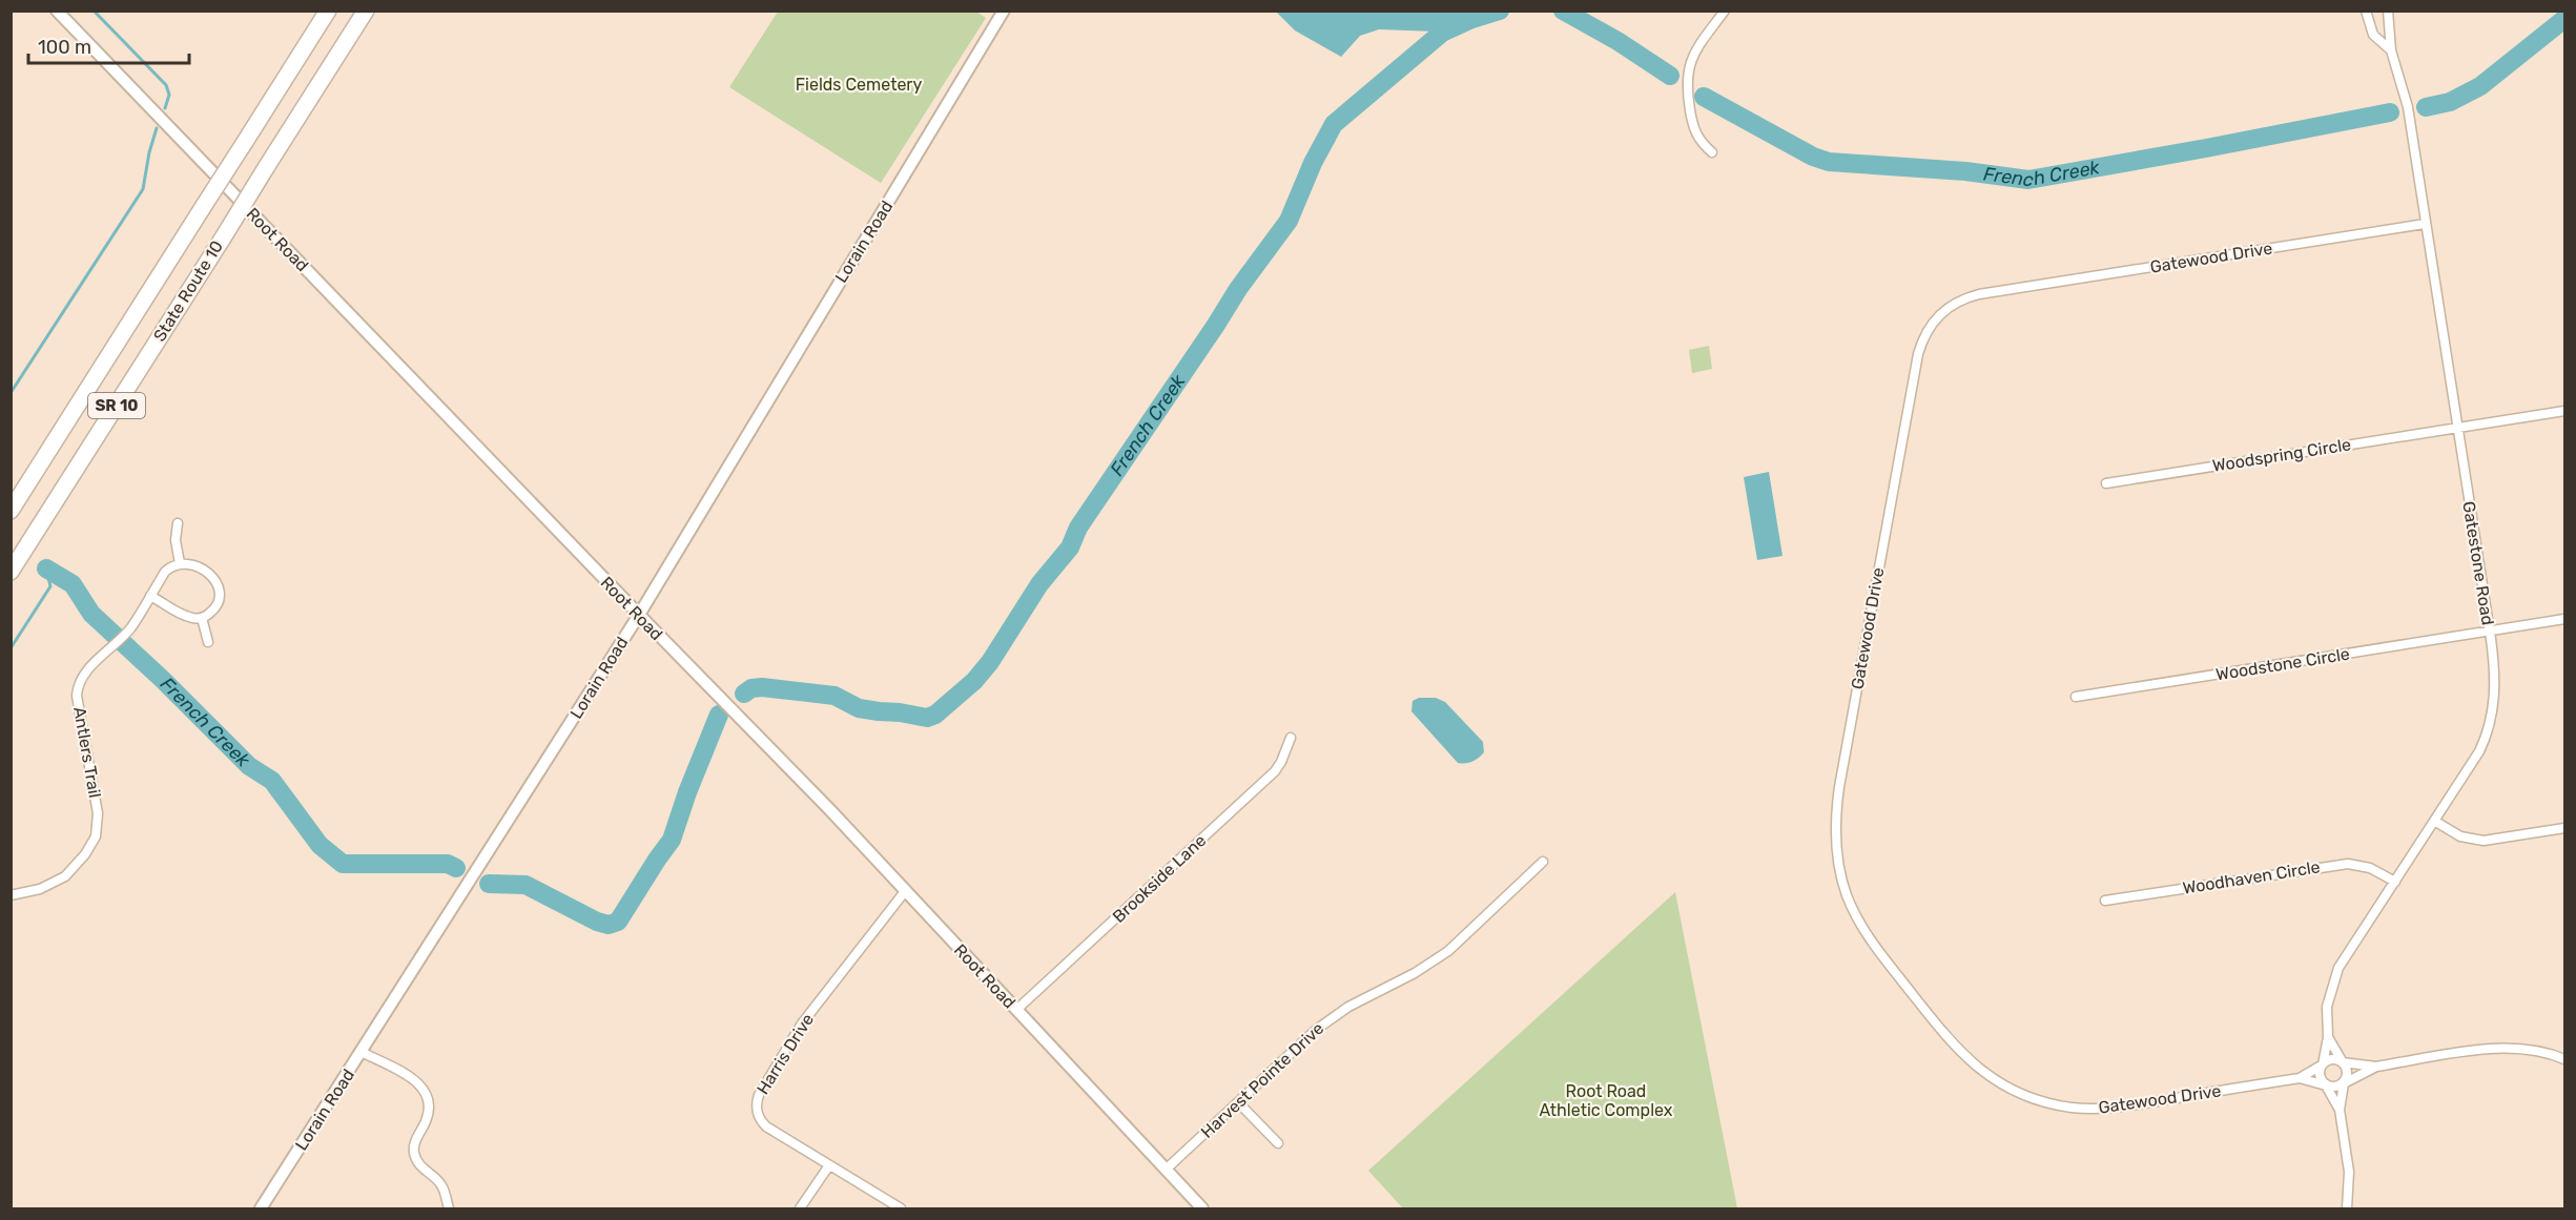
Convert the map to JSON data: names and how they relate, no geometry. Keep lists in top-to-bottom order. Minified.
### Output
{"streets":{"highway":["State Route 10","SR 10"],"street":["Root Road","Lorain Road","Gatewood Drive","Woodspring Circle","Gatestone Road","Woodstone Circle","Antlers Trail","Woodhaven Circle","Brookside Lane","Harris Drive","Harvest Pointe Drive"]},"crossings":[["Root Road","Lorain Road"],["Root Road","Brookside Lane"],["Root Road","Harris Drive"],["Root Road","Harvest Pointe Drive"],["Gatewood Drive","Gatestone Road"],["Woodspring Circle","Gatestone Road"],["Gatestone Road","Woodstone Circle"],["Gatestone Road","Woodhaven Circle"]],"water":["French Creek"],"parks":["Fields Cemetery","Root Road Athletic Complex"],"scale_bar":"100 m"}
